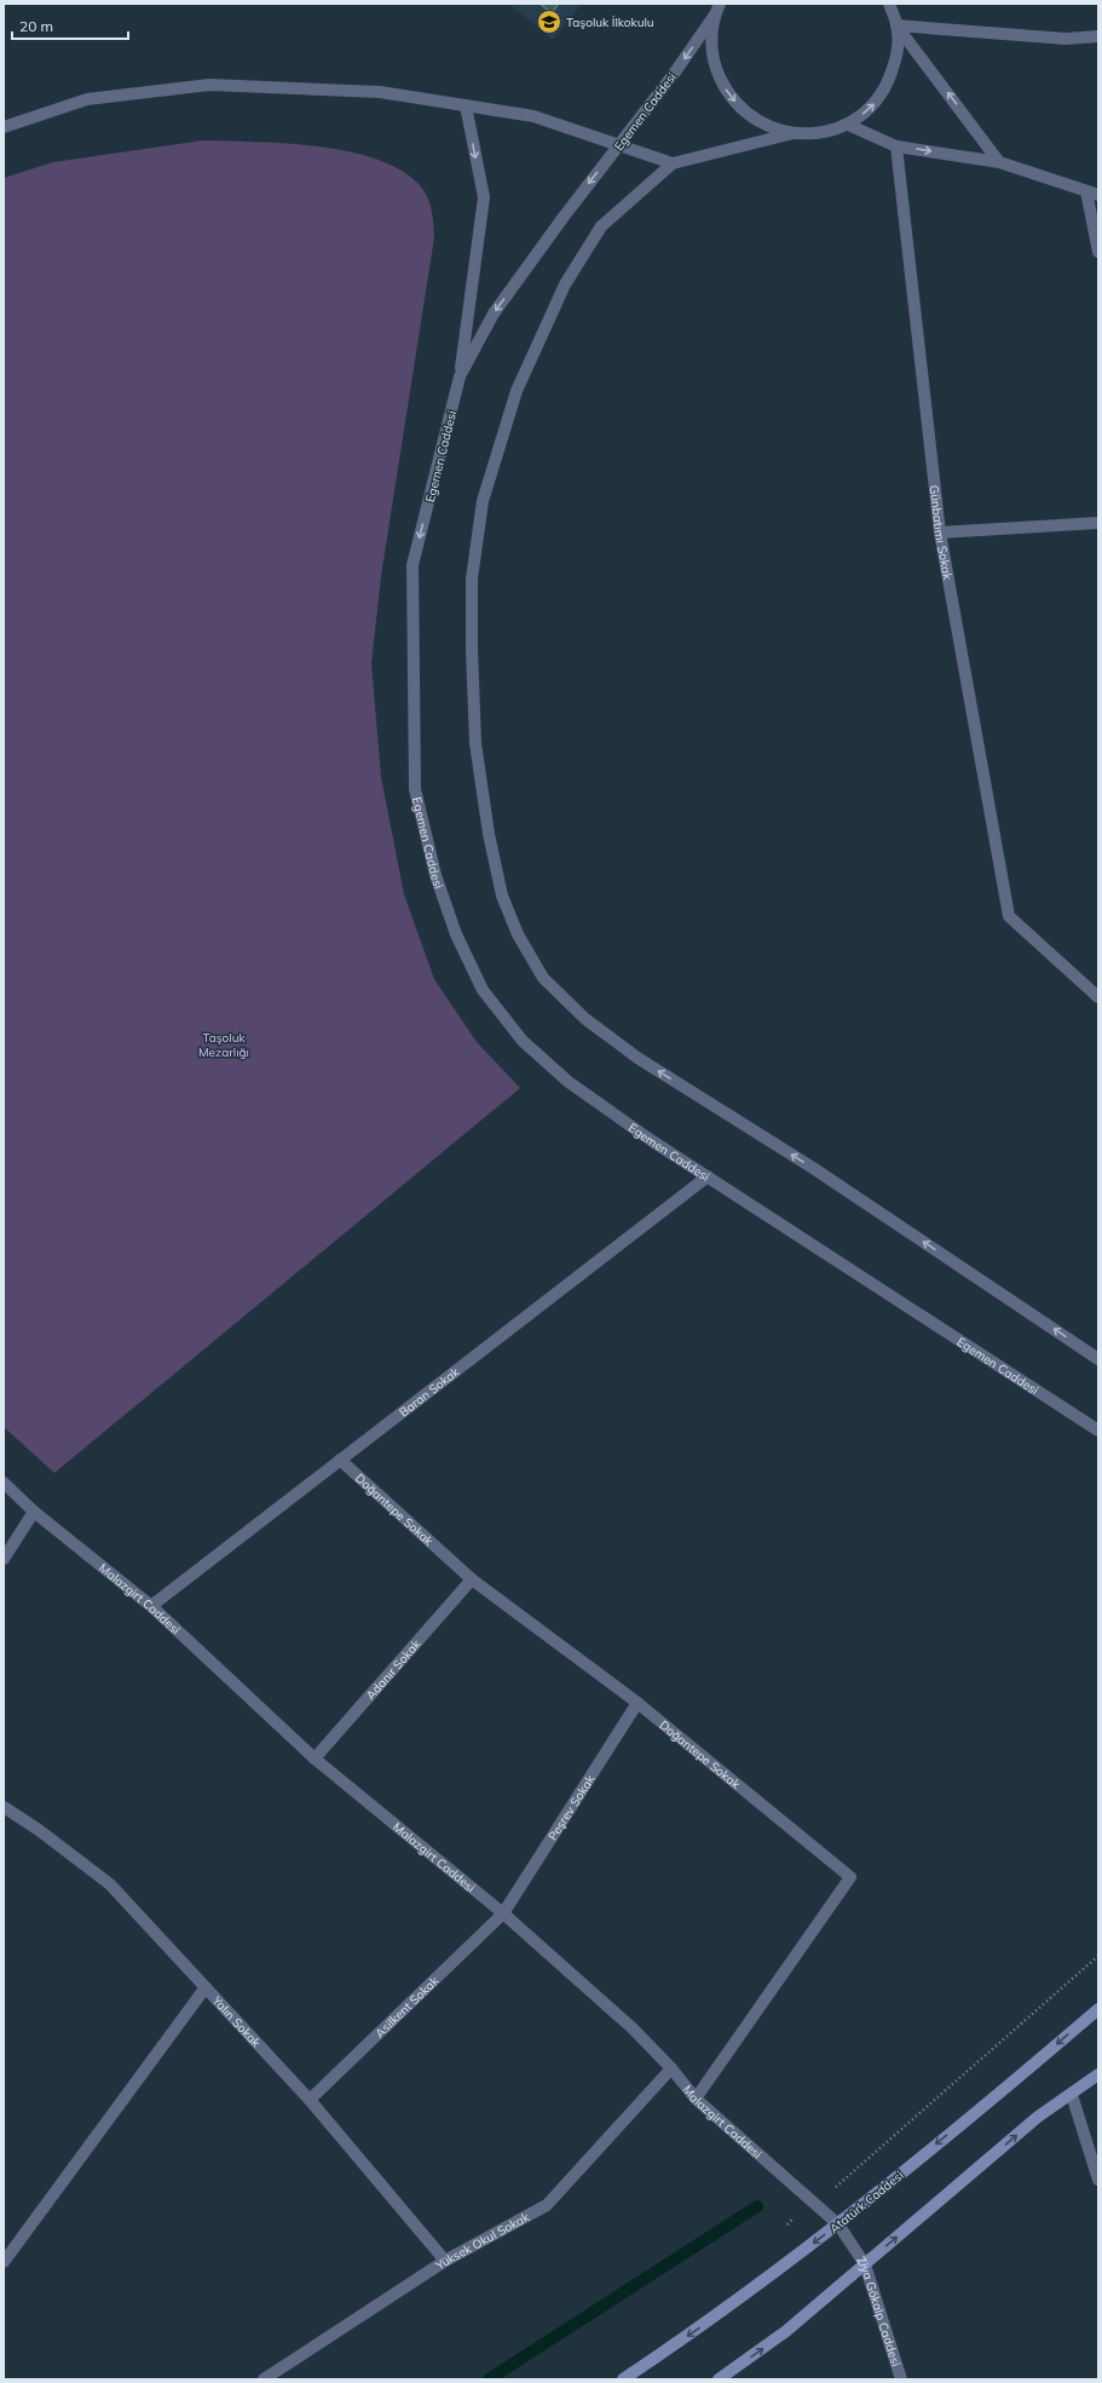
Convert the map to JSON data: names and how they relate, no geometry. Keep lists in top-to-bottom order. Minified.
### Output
{"streets":{"main road":["Atatürk Caddesi"],"street":["Egemen Caddesi","Günbatımı Sokak","Baran Sokak","Doğantepe Sokak","Malazgirt Caddesi","Adanır Sokak","Peşrev Sokak","Asilkent Sokak","Yalın Sokak","Yüksek Okul Sokak","Ziya Gökalp Caddesi"]},"crossings":[["Egemen Caddesi","Baran Sokak"],["Baran Sokak","Doğantepe Sokak"],["Baran Sokak","Malazgirt Caddesi"],["Doğantepe Sokak","Malazgirt Caddesi"],["Doğantepe Sokak","Adanır Sokak"],["Doğantepe Sokak","Peşrev Sokak"],["Malazgirt Caddesi","Adanır Sokak"],["Malazgirt Caddesi","Peşrev Sokak"],["Malazgirt Caddesi","Asilkent Sokak"],["Malazgirt Caddesi","Atatürk Caddesi"],["Malazgirt Caddesi","Yüksek Okul Sokak"],["Malazgirt Caddesi","Ziya Gökalp Caddesi"],["Peşrev Sokak","Asilkent Sokak"],["Asilkent Sokak","Yalın Sokak"],["Yalın Sokak","Yüksek Okul Sokak"]],"one_way":["Egemen Caddesi"],"parks":["Taşoluk Mezarlığı"],"places":{"school or university":["Taşoluk İlkokulu"]},"scale_bar":"20 m"}
